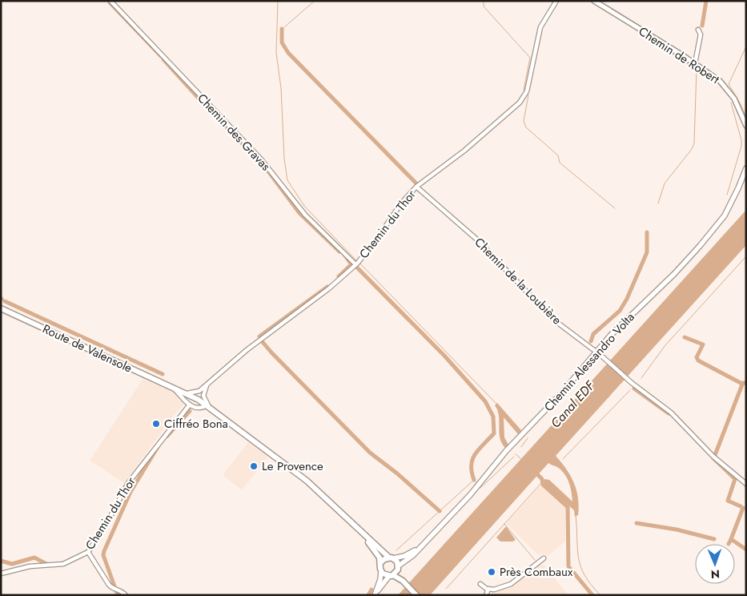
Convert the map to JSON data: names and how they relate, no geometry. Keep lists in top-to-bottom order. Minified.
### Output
{"streets":{"main road":["Route de Valensole","Chemin Alessandro Volta"],"street":["Chemin de Robert","Chemin des Gravas","Chemin du Thor","Chemin de la Loubière"]},"crossings":[["Chemin des Gravas","Chemin du Thor"],["Chemin du Thor","Chemin de la Loubière"],["Chemin du Thor","Route de Valensole"],["Chemin de la Loubière","Chemin Alessandro Volta"],["Route de Valensole","Chemin Alessandro Volta"]],"water":["Canal EDF"],"places":["Ciffréo Bona","Le Provence","Près Combaux"],"north":"bottom"}
